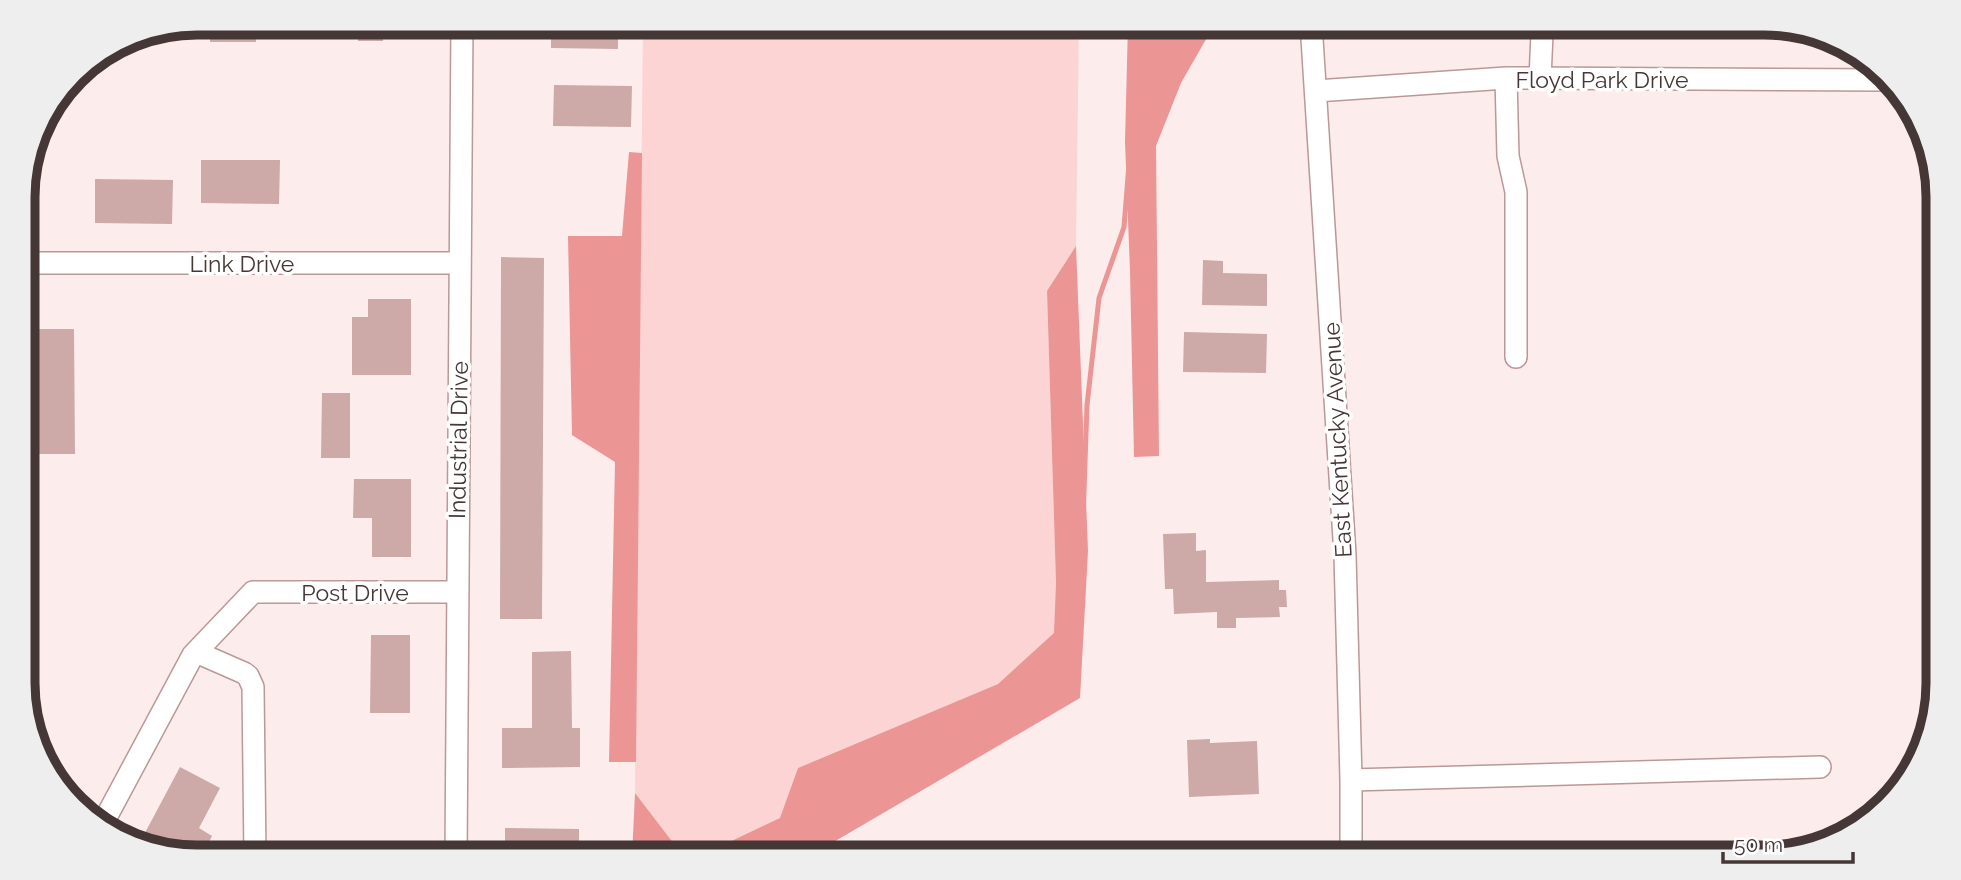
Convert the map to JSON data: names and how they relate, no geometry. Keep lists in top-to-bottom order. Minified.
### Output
{"streets":{"street":["Floyd Park Drive","Link Drive","Industrial Drive","East Kentucky Avenue","Post Drive"]},"crossings":[["Floyd Park Drive","East Kentucky Avenue"],["Link Drive","Industrial Drive"],["Industrial Drive","Post Drive"]],"scale_bar":"50 m"}
